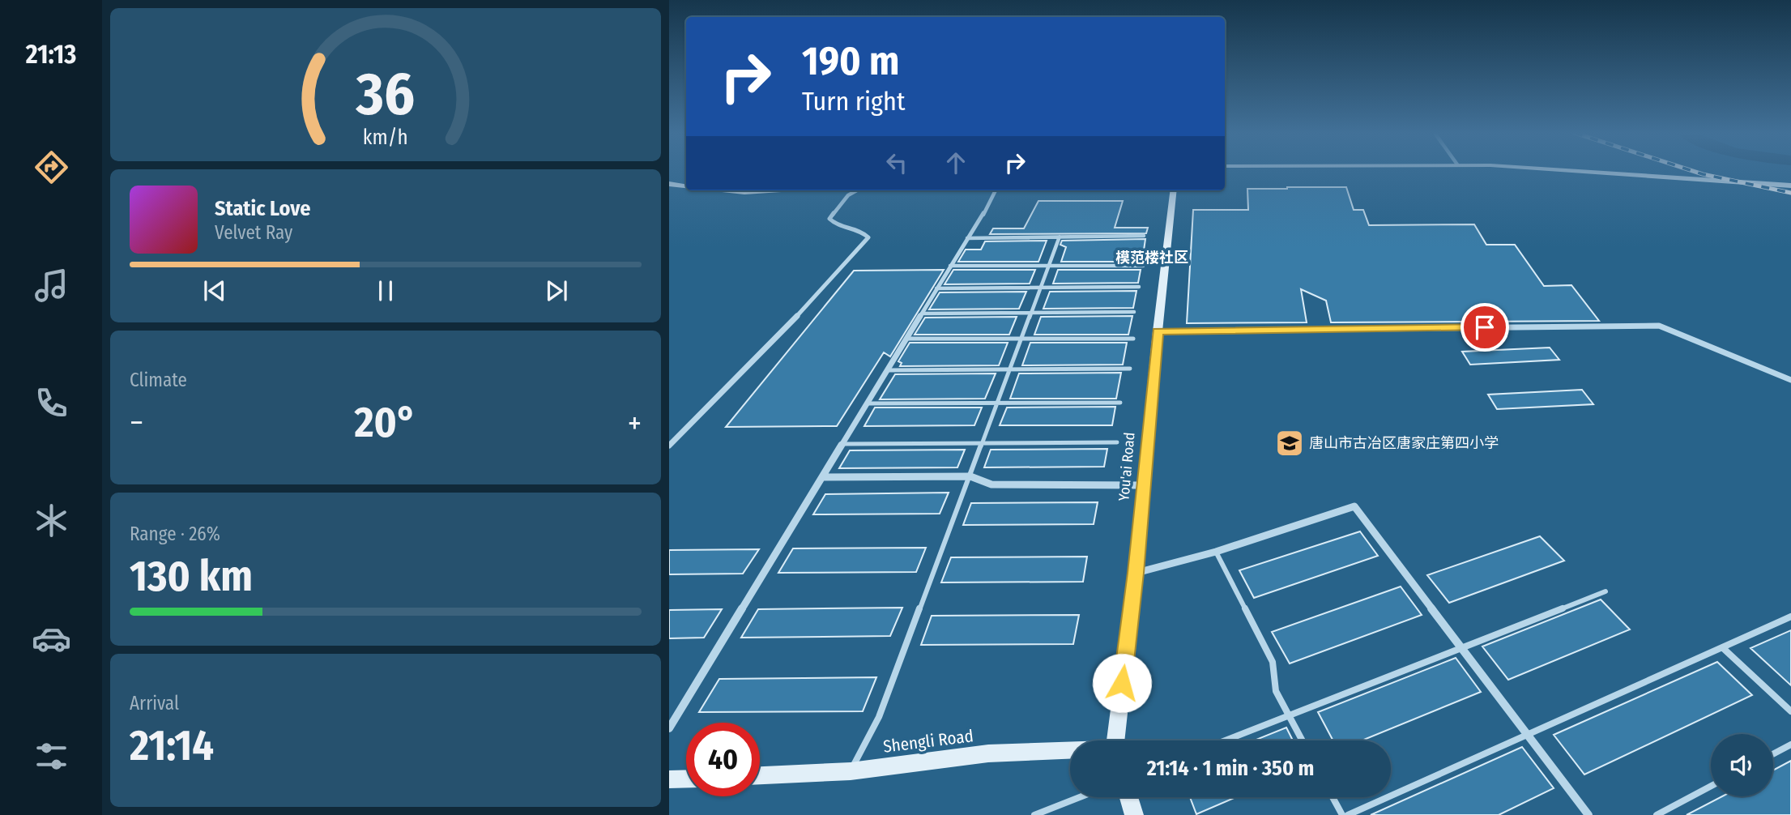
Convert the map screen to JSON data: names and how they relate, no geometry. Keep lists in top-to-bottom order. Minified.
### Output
{"streets":{"street":["You'ai Road","Shengli Road"]},"districts":["模范楼社区"],"places":{"school or university":["唐山市古冶区唐家庄第四小学"]},"page":{"tabs":"21:13","turn":["190 m","Turn right"],"song":["Static Love","Velvet Ray"],"tile":["Climate",["Range · 26%","130 km"],["Arrival","21:14"]],"heat":["−","20°","+"],"limit":"40","trip":"21:14 · 1 min · 350 m","gauge":["36","km/h"]}}
